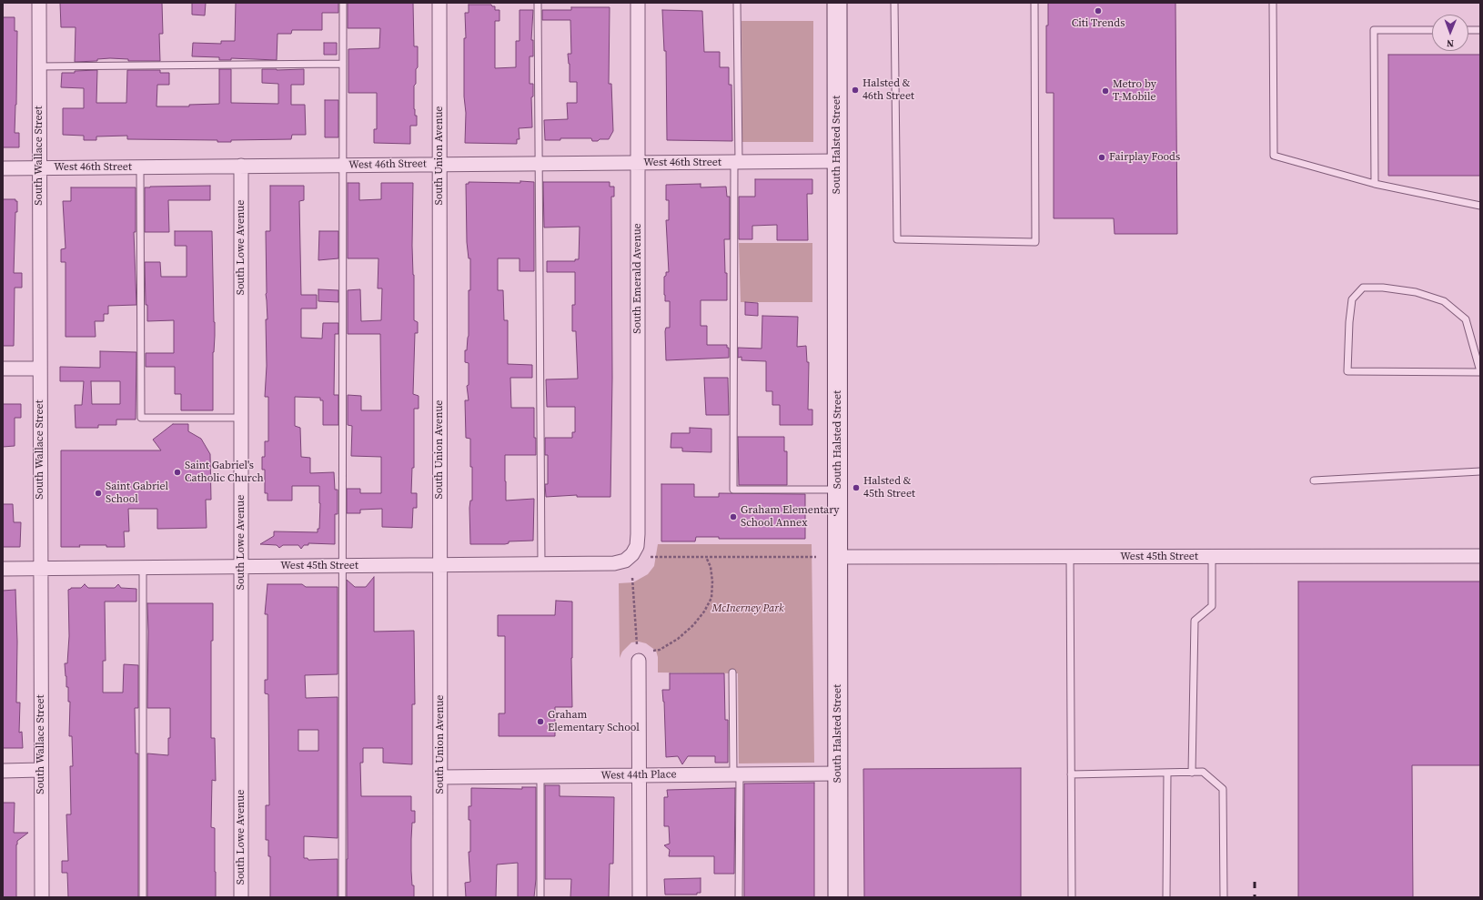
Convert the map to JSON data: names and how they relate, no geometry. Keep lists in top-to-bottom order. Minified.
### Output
{"streets":{"main road":["South Halsted Street"],"street":["South Wallace Street","South Union Avenue","West 46th Street","South Lowe Avenue","South Emerald Avenue","West 45th Street","West 44th Place"]},"crossings":[["South Halsted Street","West 46th Street"],["South Halsted Street","West 45th Street"],["South Halsted Street","West 44th Place"],["South Wallace Street","West 46th Street"],["South Wallace Street","West 45th Street"],["South Union Avenue","West 46th Street"],["South Union Avenue","West 45th Street"],["South Union Avenue","West 44th Place"],["West 46th Street","South Lowe Avenue"],["West 46th Street","South Emerald Avenue"],["South Lowe Avenue","West 45th Street"],["South Emerald Avenue","West 45th Street"]],"parks":["McInerney Park"],"places":["Citi Trends","Halsted & 46th Street","Metro by T-Mobile","Fairplay Foods","Saint Gabriel's Catholic Church","Halsted & 45th Street","Saint Gabriel School","Graham Elementary School Annex","Graham Elementary School"],"north":"bottom"}
